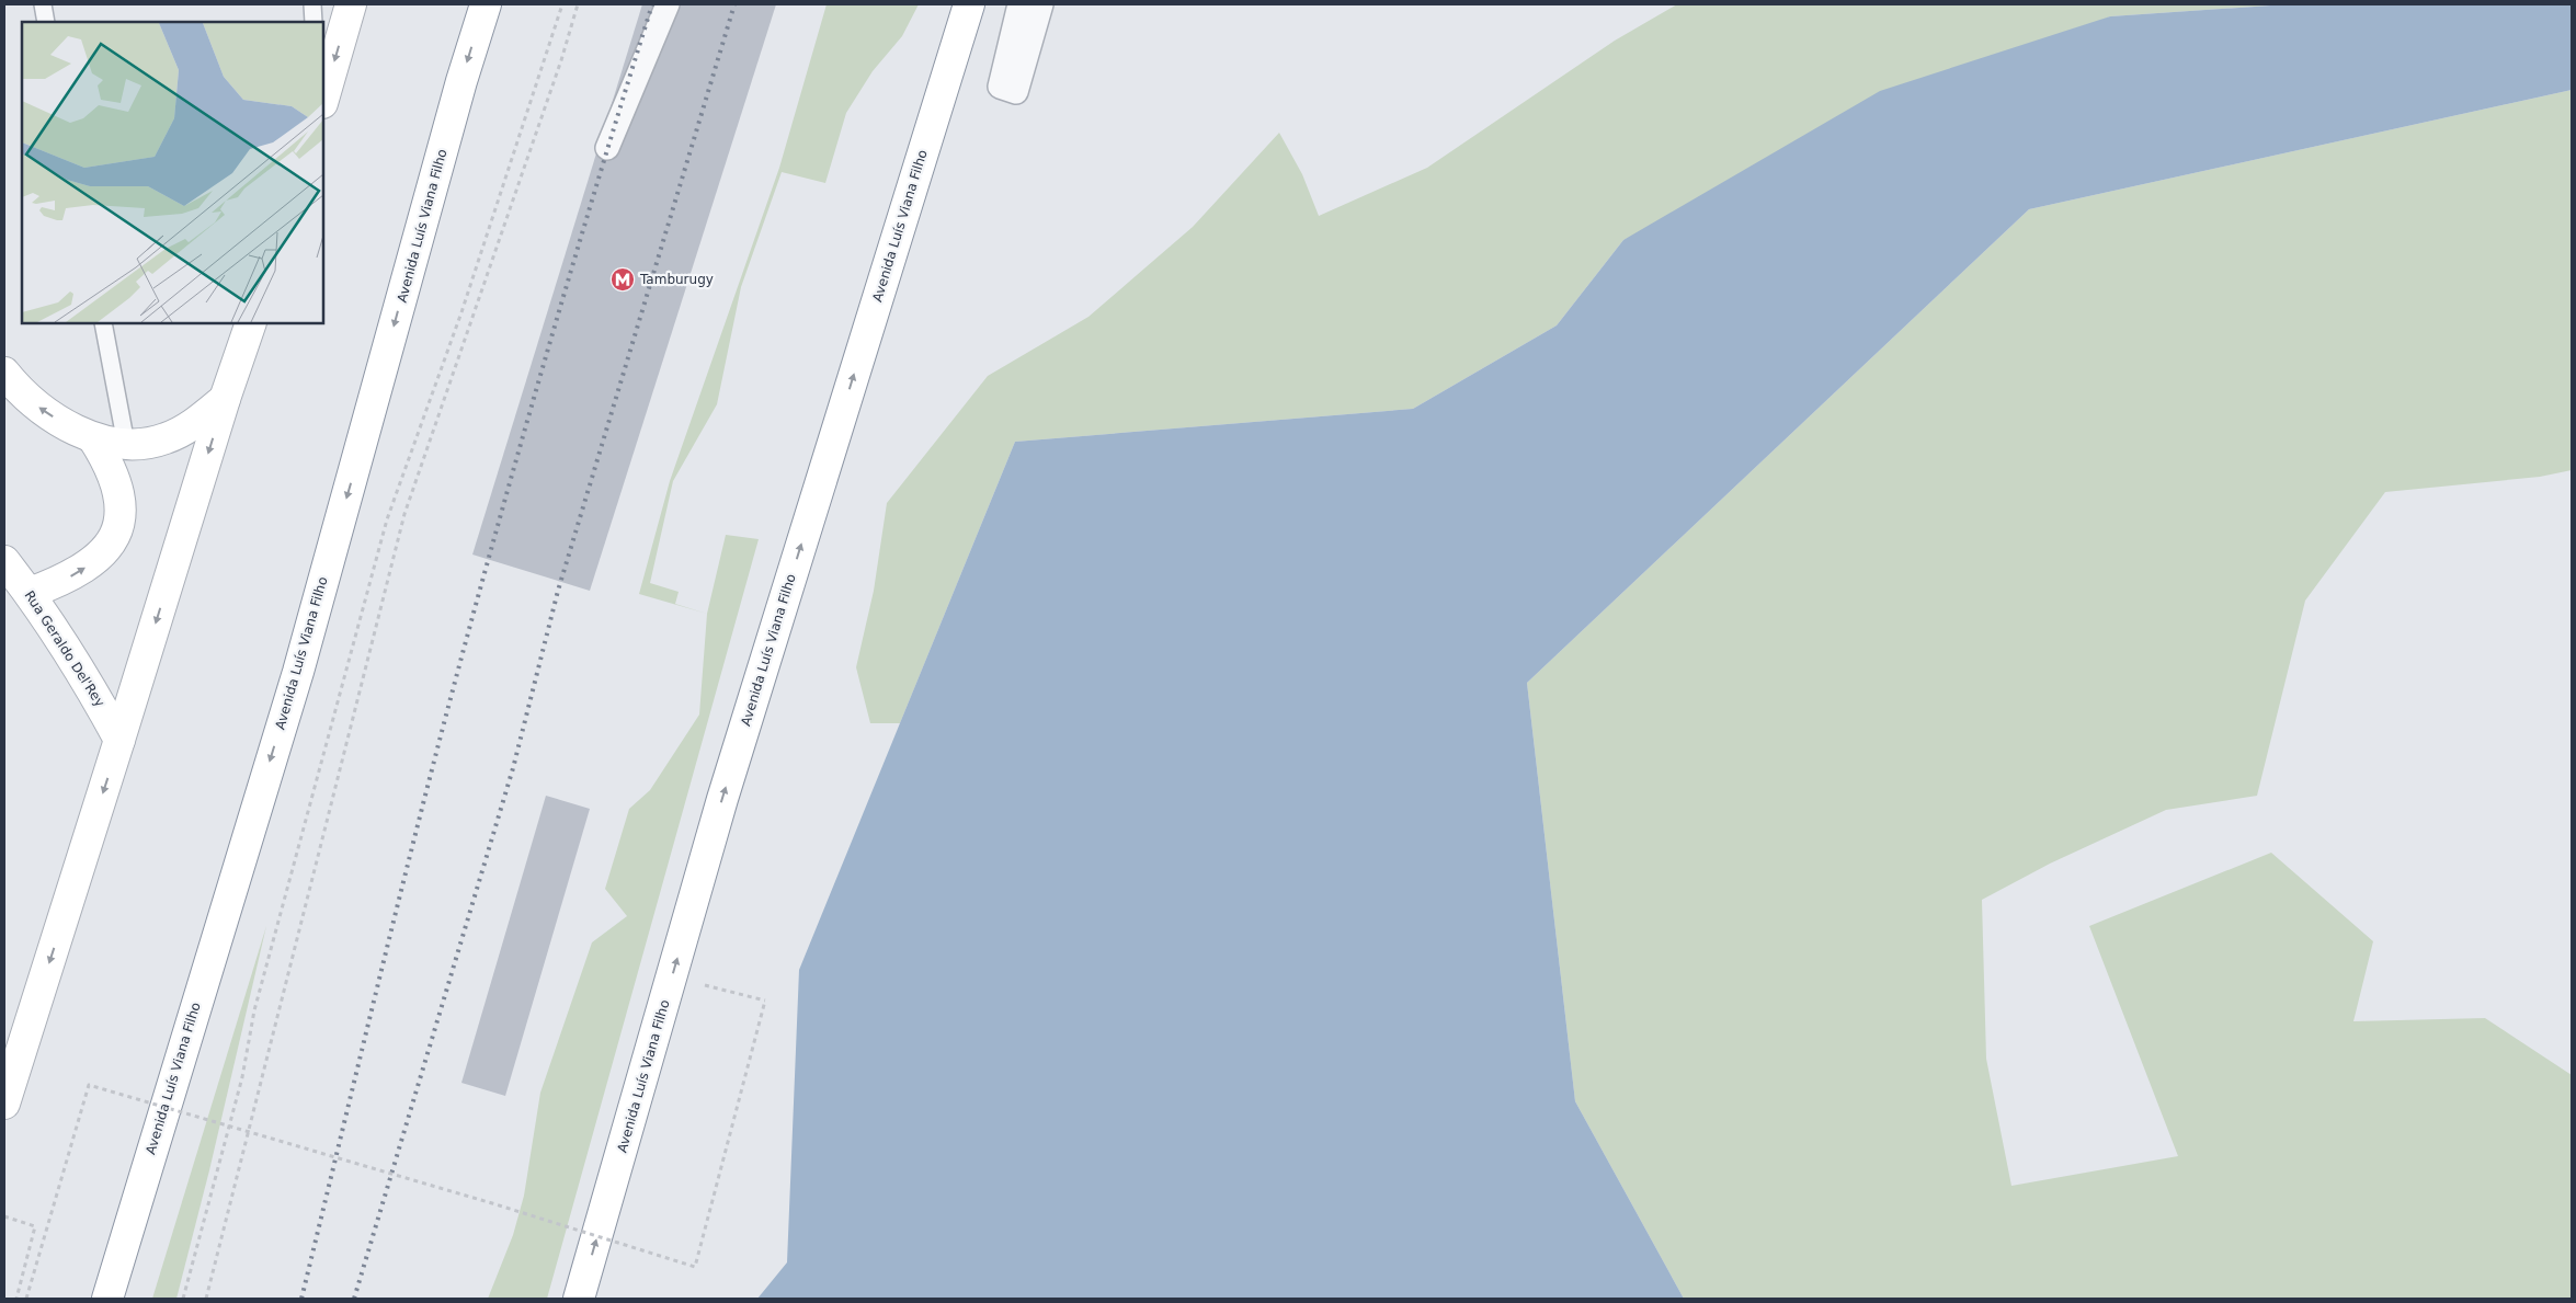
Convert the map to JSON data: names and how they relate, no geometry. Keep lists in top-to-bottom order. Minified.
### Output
{"streets":{"main road":["Avenida Luís Viana Filho","Rua Geraldo Del'Rey"]},"places":{"metro station":["Tamburugy"]}}
